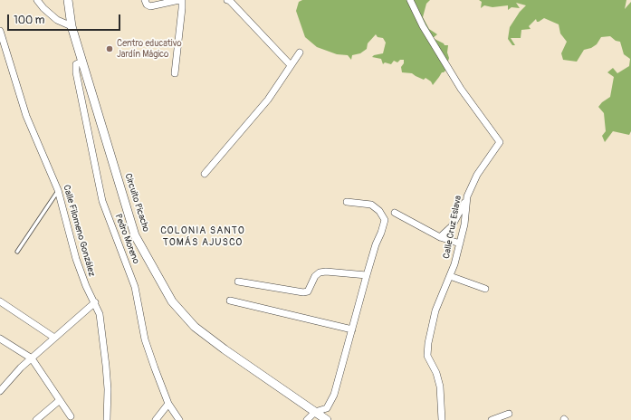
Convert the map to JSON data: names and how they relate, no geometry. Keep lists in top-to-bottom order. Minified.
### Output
{"streets":{"main road":["Circuito Picacho"],"street":["Calle Cruz Eslava","Calle Filomeno González","Pedro Moreno"]},"crossings":[["Circuito Picacho","Pedro Moreno"]],"districts":["COLONIA SANTO TOMÁS AJUSCO"],"places":["Centro educativo Jardín Mágico"],"scale_bar":"100 m"}
